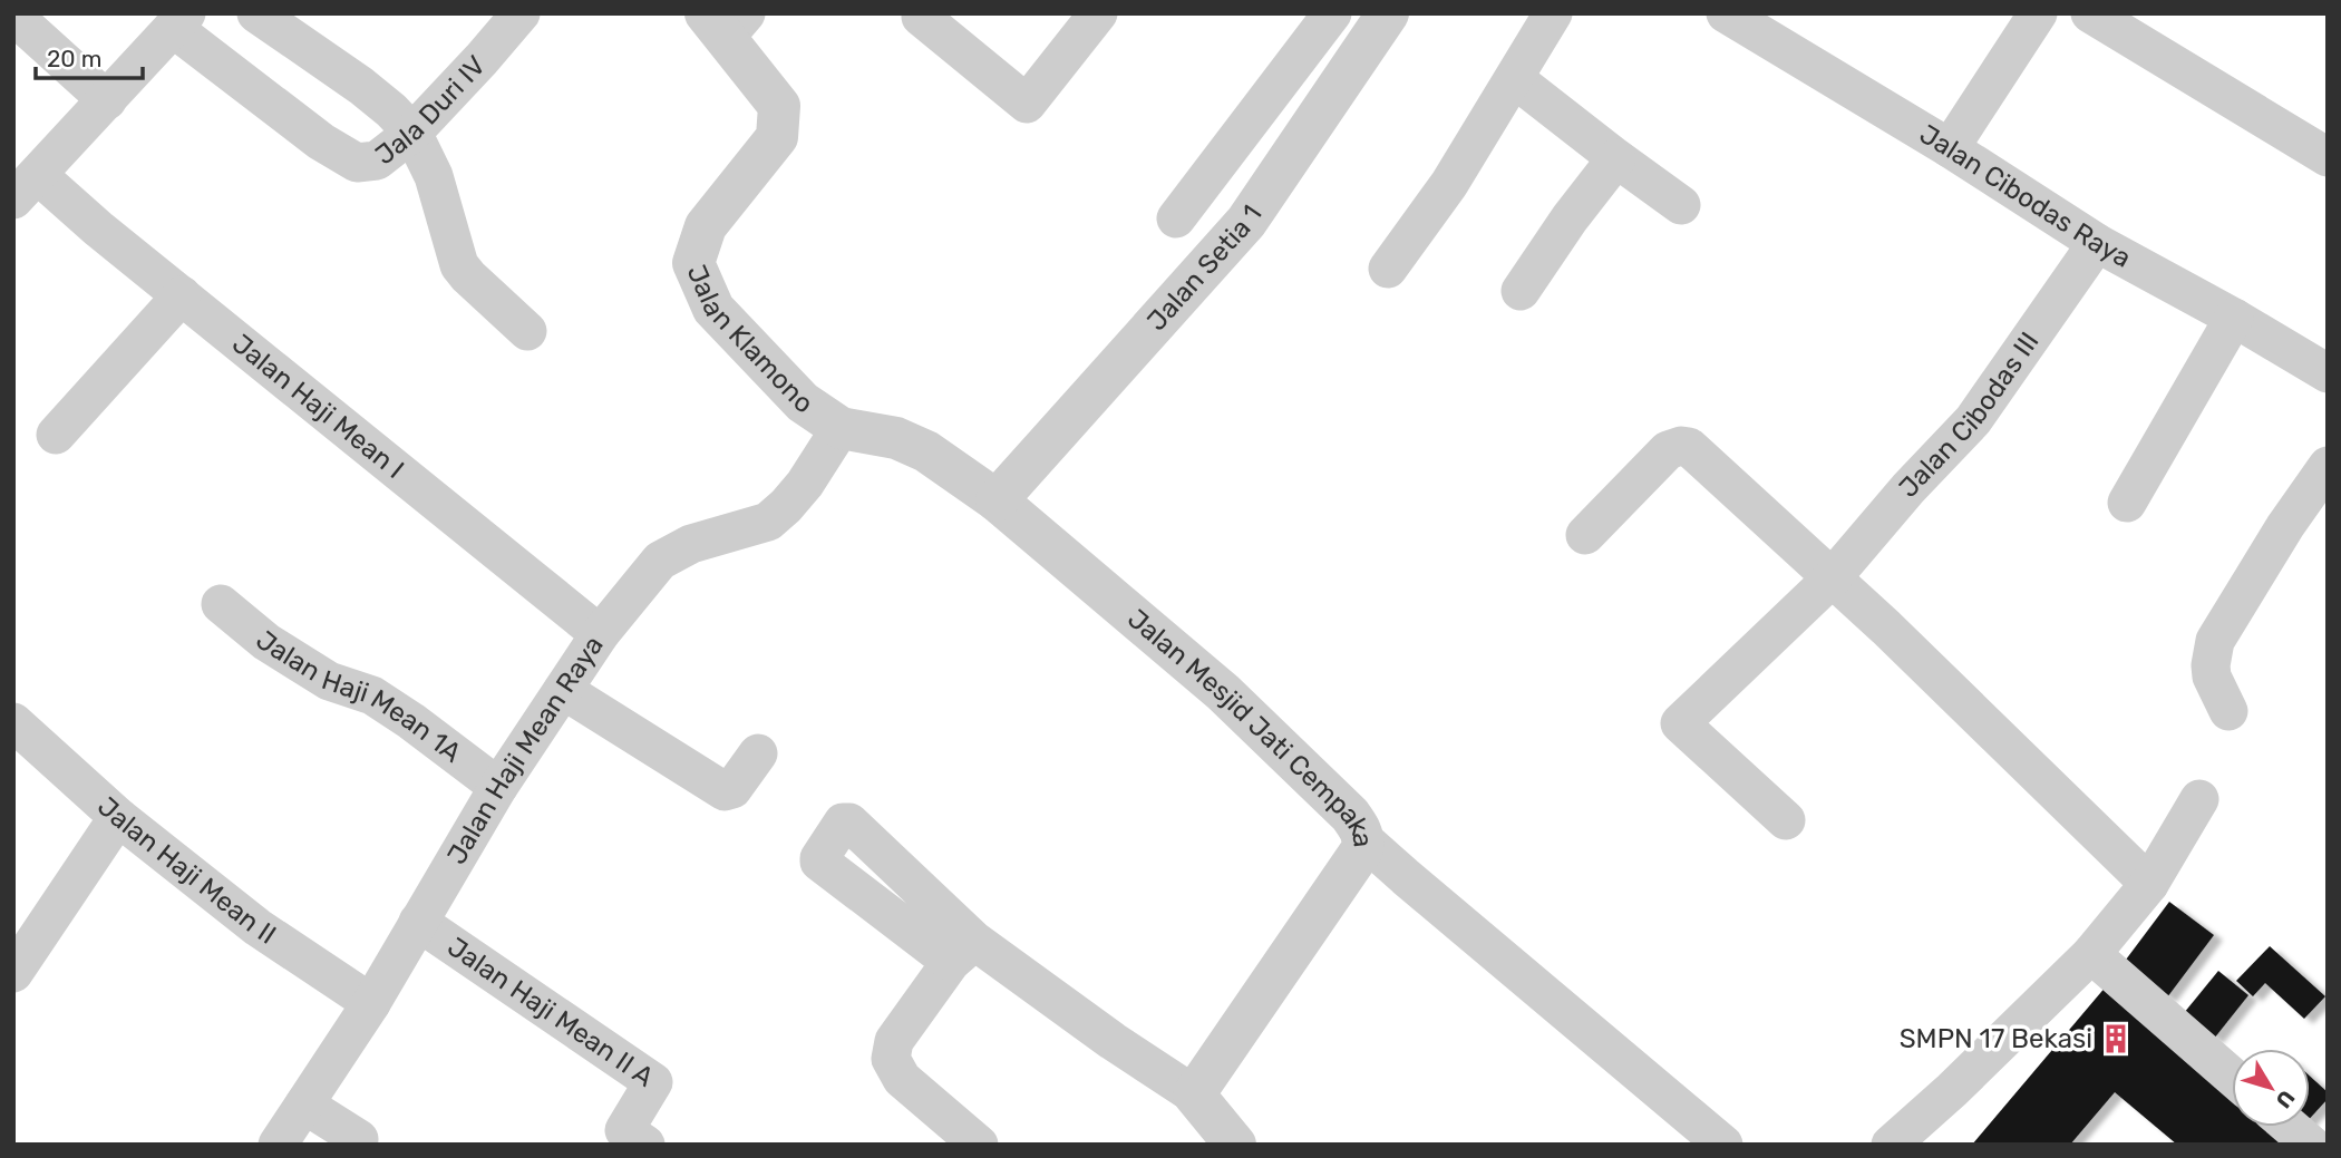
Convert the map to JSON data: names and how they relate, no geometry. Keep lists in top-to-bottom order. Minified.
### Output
{"streets":{"street":["Jala Duri IV","Jalan Cibodas Raya","Jalan Setia 1","Jalan Klamono","Jalan Haji Mean I","Jalan Cibodas III","Jalan Haji Mean 1A","Jalan Mesjid Jati Cempaka","Jalan Haji Mean Raya","Jalan Haji Mean II","Jalan Haji Mean II A"]},"crossings":[["Jalan Cibodas Raya","Jalan Cibodas III"],["Jalan Setia 1","Jalan Klamono"],["Jalan Setia 1","Jalan Mesjid Jati Cempaka"],["Jalan Klamono","Jalan Mesjid Jati Cempaka"],["Jalan Klamono","Jalan Haji Mean Raya"],["Jalan Haji Mean I","Jalan Haji Mean Raya"],["Jalan Haji Mean 1A","Jalan Haji Mean Raya"],["Jalan Haji Mean Raya","Jalan Haji Mean II"],["Jalan Haji Mean Raya","Jalan Haji Mean II A"]],"places":{"building":["SMPN 17 Bekasi"]},"scale_bar":"20 m","north":"bottom right"}
